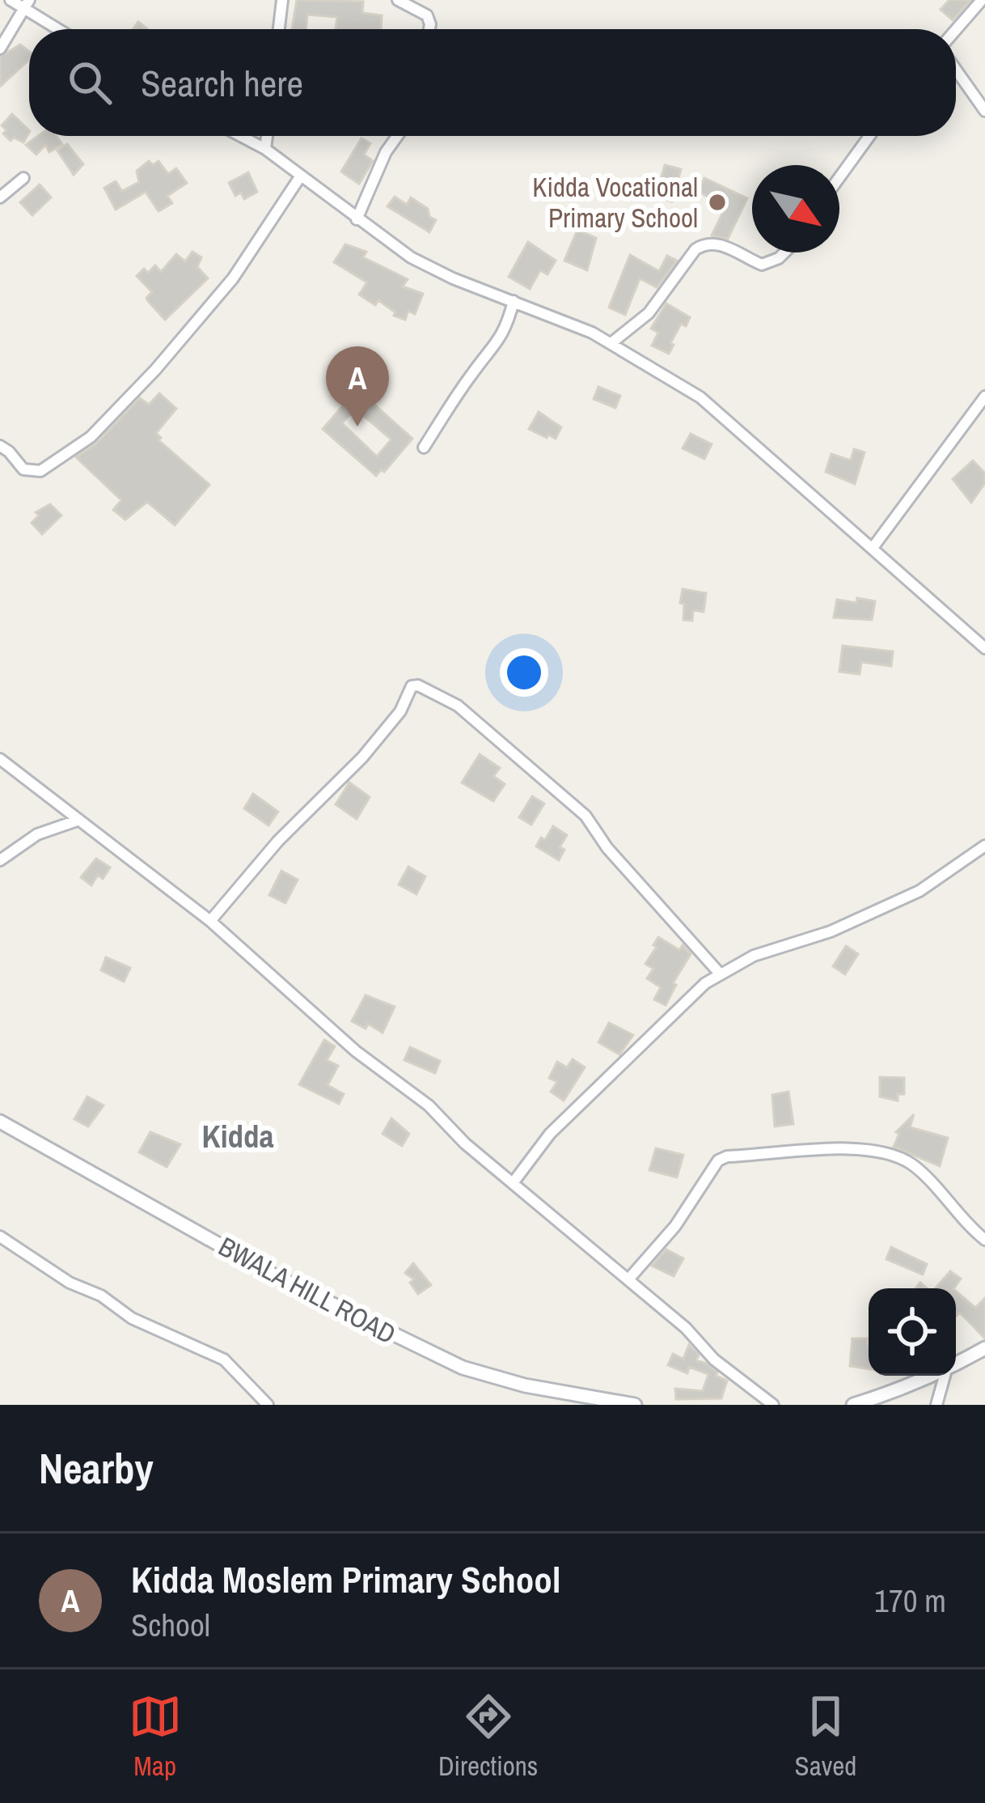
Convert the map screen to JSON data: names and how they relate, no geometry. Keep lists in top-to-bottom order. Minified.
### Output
{"streets":{"street":["BWALA HILL ROAD"]},"districts":["Kidda"],"places":["Kidda Vocational Primary School"],"north":"bottom right","page":{"search":"Search here","pins":"A","heading":"Nearby","list":[{"mark":"A","name":"Kidda Moslem Primary School","note":"School","value":"170 m"}],"nav":["Map","Directions","Saved"]}}
